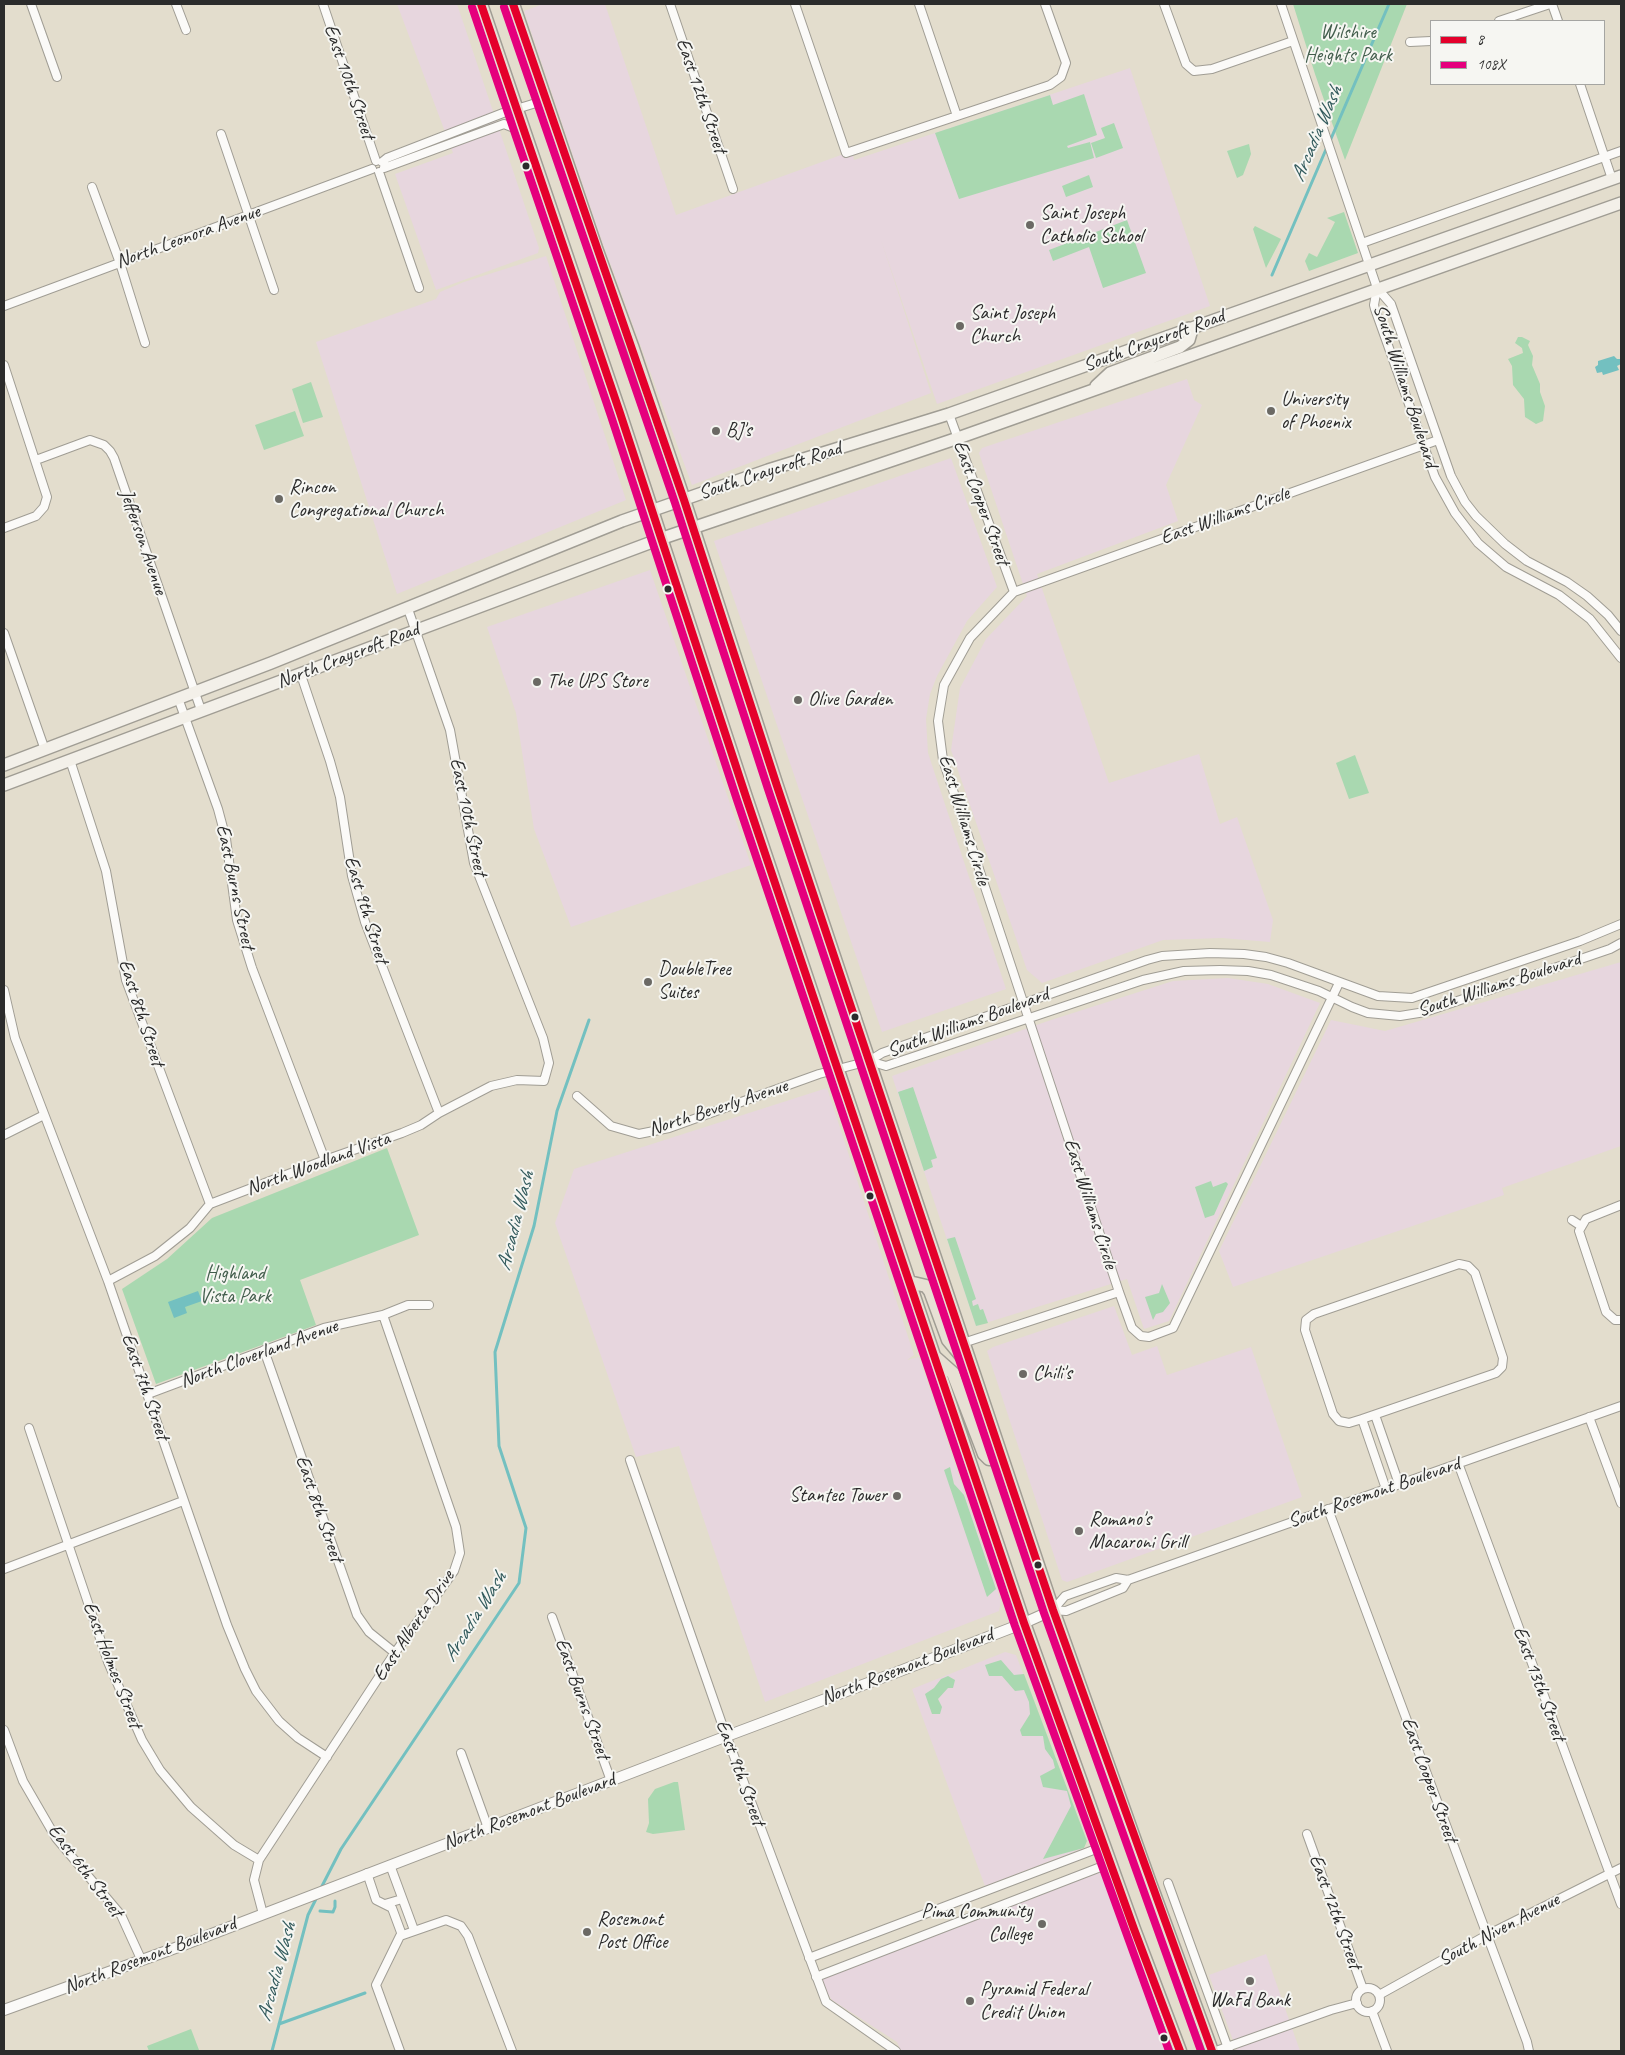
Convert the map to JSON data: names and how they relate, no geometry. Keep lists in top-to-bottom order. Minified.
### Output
{"streets":{"main road":["South Craycroft Road","North Craycroft Road"],"street":["East 10th Street","East 12th Street","North Leonora Avenue","South Williams Boulevard","East Cooper Street","East Williams Circle","Jefferson Avenue","East Burns Street","East 9th Street","East 8th Street","North Beverly Avenue","North Woodland Vista","North Cloverland Avenue","East 7th Street","South Rosemont Boulevard","East Alberta Drive","East Holmes Street","North Rosemont Boulevard","East 13th Street","East 6th Street","South Niven Avenue"]},"crossings":[["East 10th Street","North Leonora Avenue"],["East 10th Street","North Craycroft Road"],["East 10th Street","North Woodland Vista"],["East 12th Street","South Niven Avenue"],["South Craycroft Road","South Williams Boulevard"],["South Craycroft Road","East Cooper Street"],["South Craycroft Road","North Craycroft Road"],["South Williams Boulevard","East Williams Circle"],["South Williams Boulevard","North Beverly Avenue"],["East Cooper Street","East Williams Circle"],["East Cooper Street","South Rosemont Boulevard"],["East Cooper Street","South Niven Avenue"],["Jefferson Avenue","North Craycroft Road"],["North Craycroft Road","East Burns Street"],["North Craycroft Road","East 9th Street"],["North Craycroft Road","East 8th Street"],["East Burns Street","North Woodland Vista"],["East Burns Street","North Rosemont Boulevard"],["East 9th Street","North Woodland Vista"],["East 9th Street","North Rosemont Boulevard"],["East 8th Street","North Woodland Vista"],["East 8th Street","North Cloverland Avenue"],["East 8th Street","East Alberta Drive"],["North Woodland Vista","East 7th Street"],["North Cloverland Avenue","East 7th Street"],["North Cloverland Avenue","East Alberta Drive"],["East 7th Street","East Alberta Drive"],["South Rosemont Boulevard","North Rosemont Boulevard"],["South Rosemont Boulevard","East 13th Street"],["East Alberta Drive","East Holmes Street"],["East Alberta Drive","North Rosemont Boulevard"],["North Rosemont Boulevard","East 6th Street"],["East 13th Street","South Niven Avenue"]],"water":["Arcadia Wash"],"parks":["Wilshire Heights Park","Highland Vista Park"],"places":["Saint Joseph Catholic School","Saint Joseph Church","University of Phoenix","BJ's","Rincon Congregational Church","The UPS Store","Olive Garden","DoubleTree Suites","Chili's","Stantec Tower","Romano's Macaroni Grill","Pima Community College","Rosemont Post Office","WaFd Bank","Pyramid Federal Credit Union"],"lines":["transit line 8","transit line 108X"],"legend":["8","108X"]}
